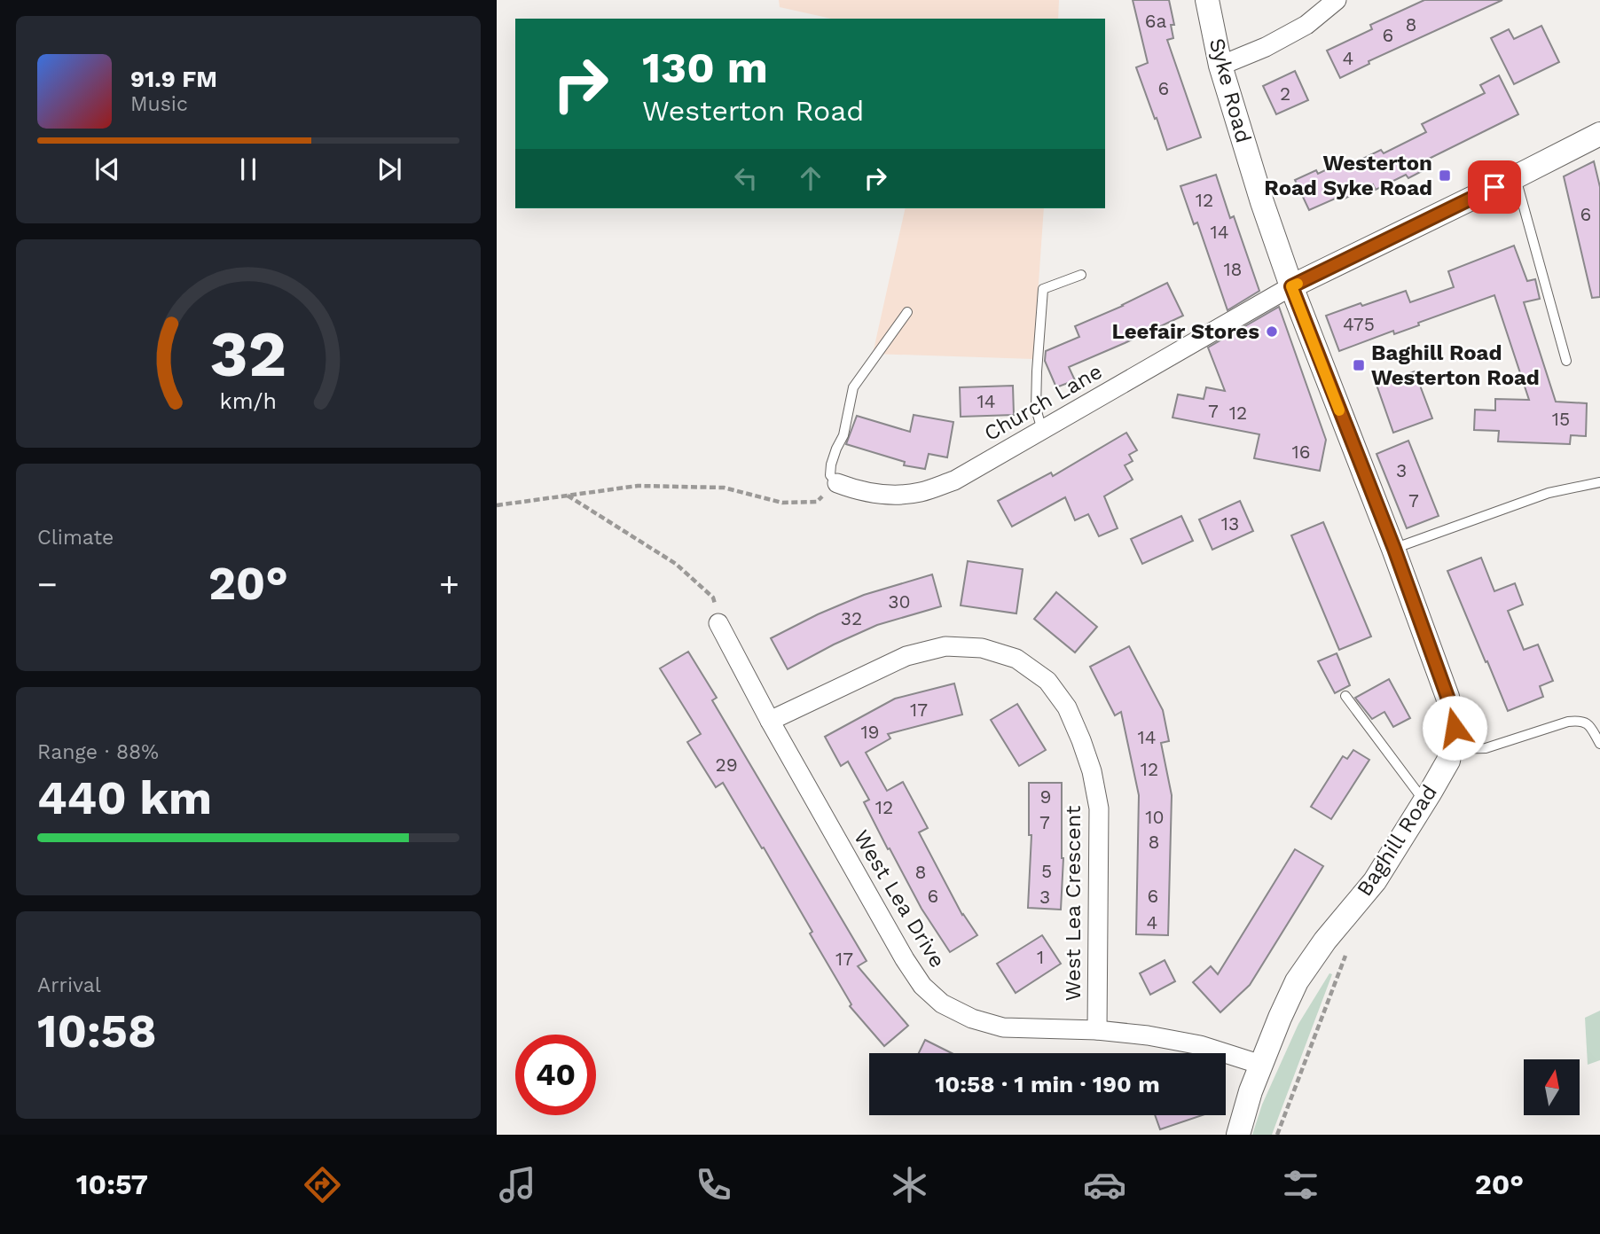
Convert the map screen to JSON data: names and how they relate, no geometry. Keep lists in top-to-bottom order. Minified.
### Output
{"streets":{"street":["Syke Road","Church Lane","Baghill Road","West Lea Drive","West Lea Crescent"]},"crossings":[["Syke Road","Church Lane"],["Syke Road","Baghill Road"],["Church Lane","Baghill Road"],["Baghill Road","West Lea Drive"],["West Lea Drive","West Lea Crescent"]],"places":{"transit":["Westerton Road Syke Road","Baghill Road Westerton Road"],"other":["Leefair Stores"]},"house_numbers":["6a","8","6","4","6","2","12","6","14","18","475","14","7","12","15","16","3","7","13","30","32","17","19","14","29","12","9","12","10","7","8","5","8","6","6","3","4","1","17"],"north":"top","page":{"turn":["130 m","Westerton Road"],"song":["91.9 FM","Music"],"tile":["Climate",["Range · 88%","440 km"],["Arrival","10:58"]],"heat":["−","20°","+"],"limit":"40","trip":"10:58 · 1 min · 190 m","tabs":["10:57","20°"],"gauge":["32","km/h"]}}
